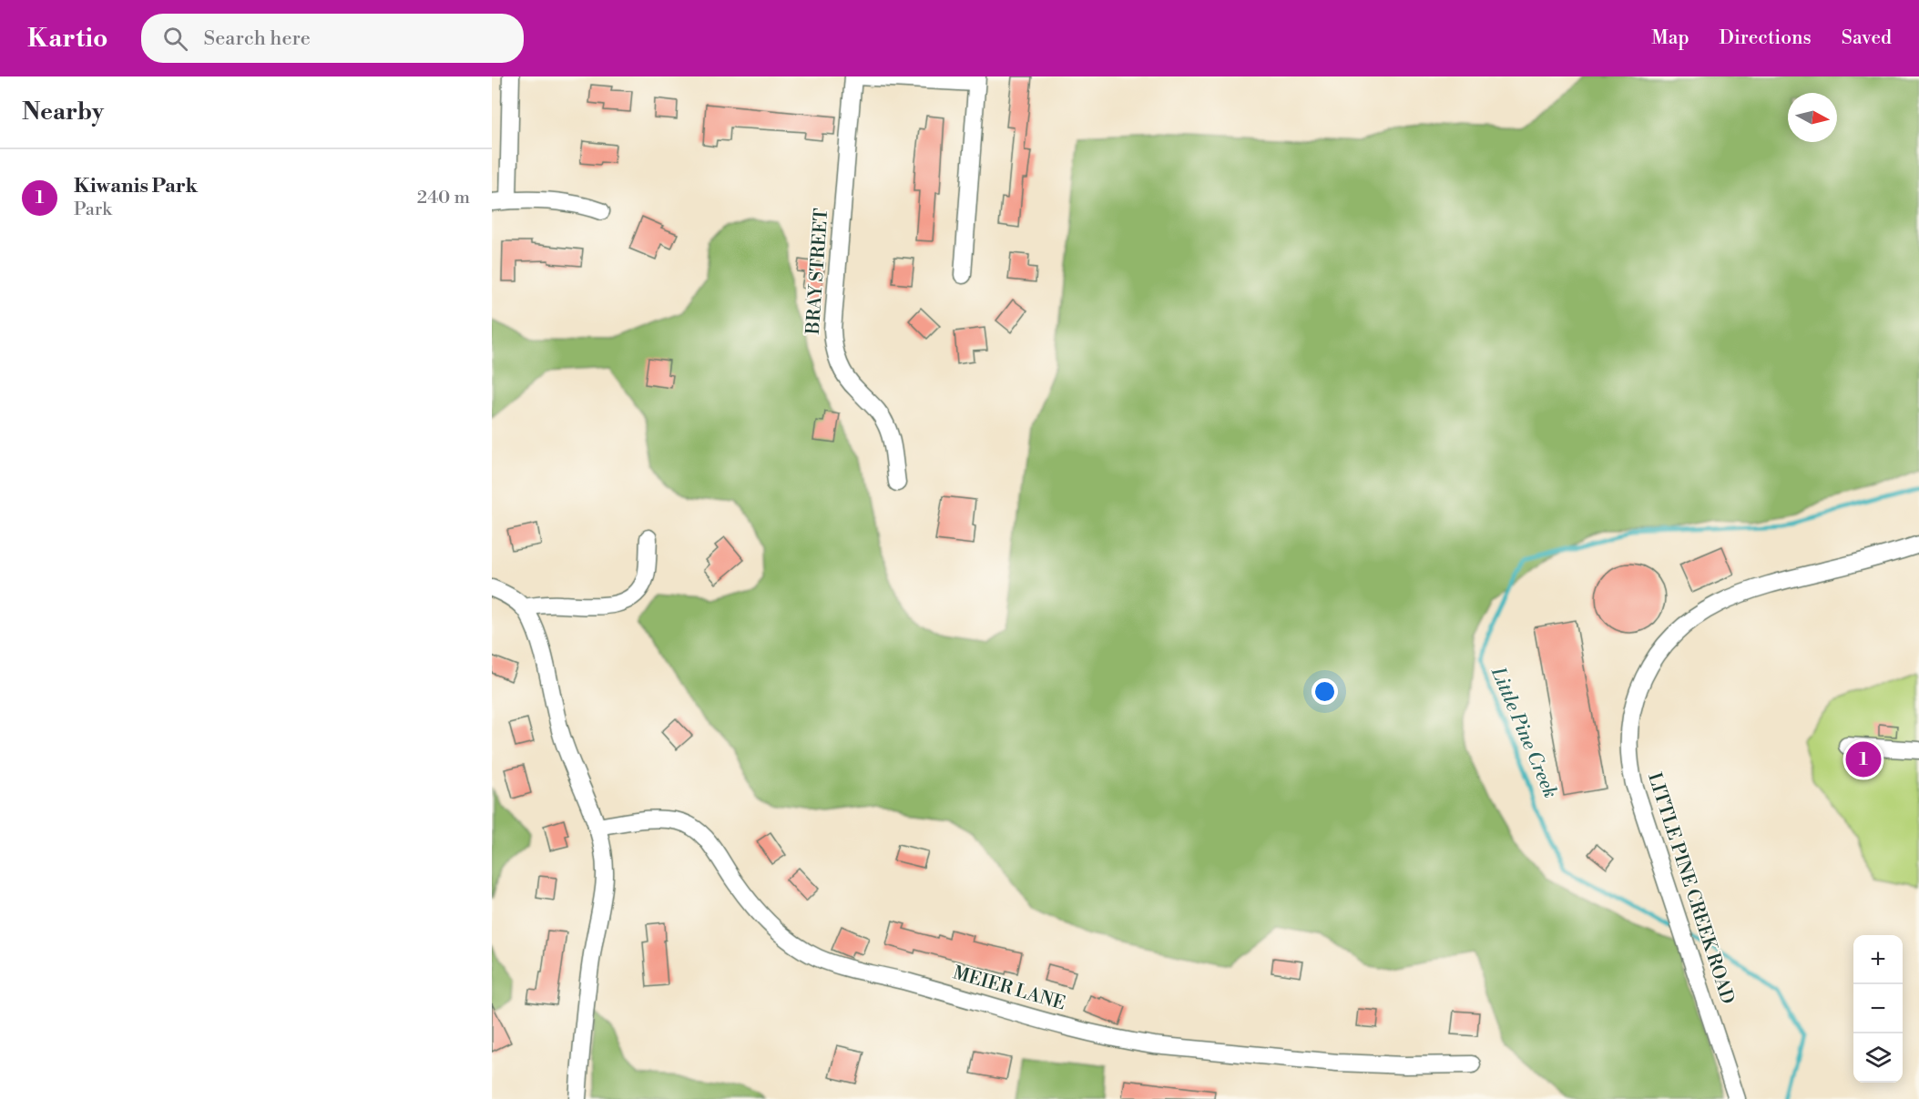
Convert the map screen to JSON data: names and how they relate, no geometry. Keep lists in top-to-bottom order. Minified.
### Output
{"streets":{"street":["BRAY STREET","LITTLE PINE CREEK ROAD","MEIER LANE"]},"water":["Little Pine Creek"],"north":"right","page":{"header":"Kartio","search":"Search here","nav":["Map","Directions","Saved"],"heading":"Nearby","list":[{"mark":"1","name":"Kiwanis Park","note":"Park","value":"240 m"}],"pins":"1","map_buttons":["+","−"]}}
